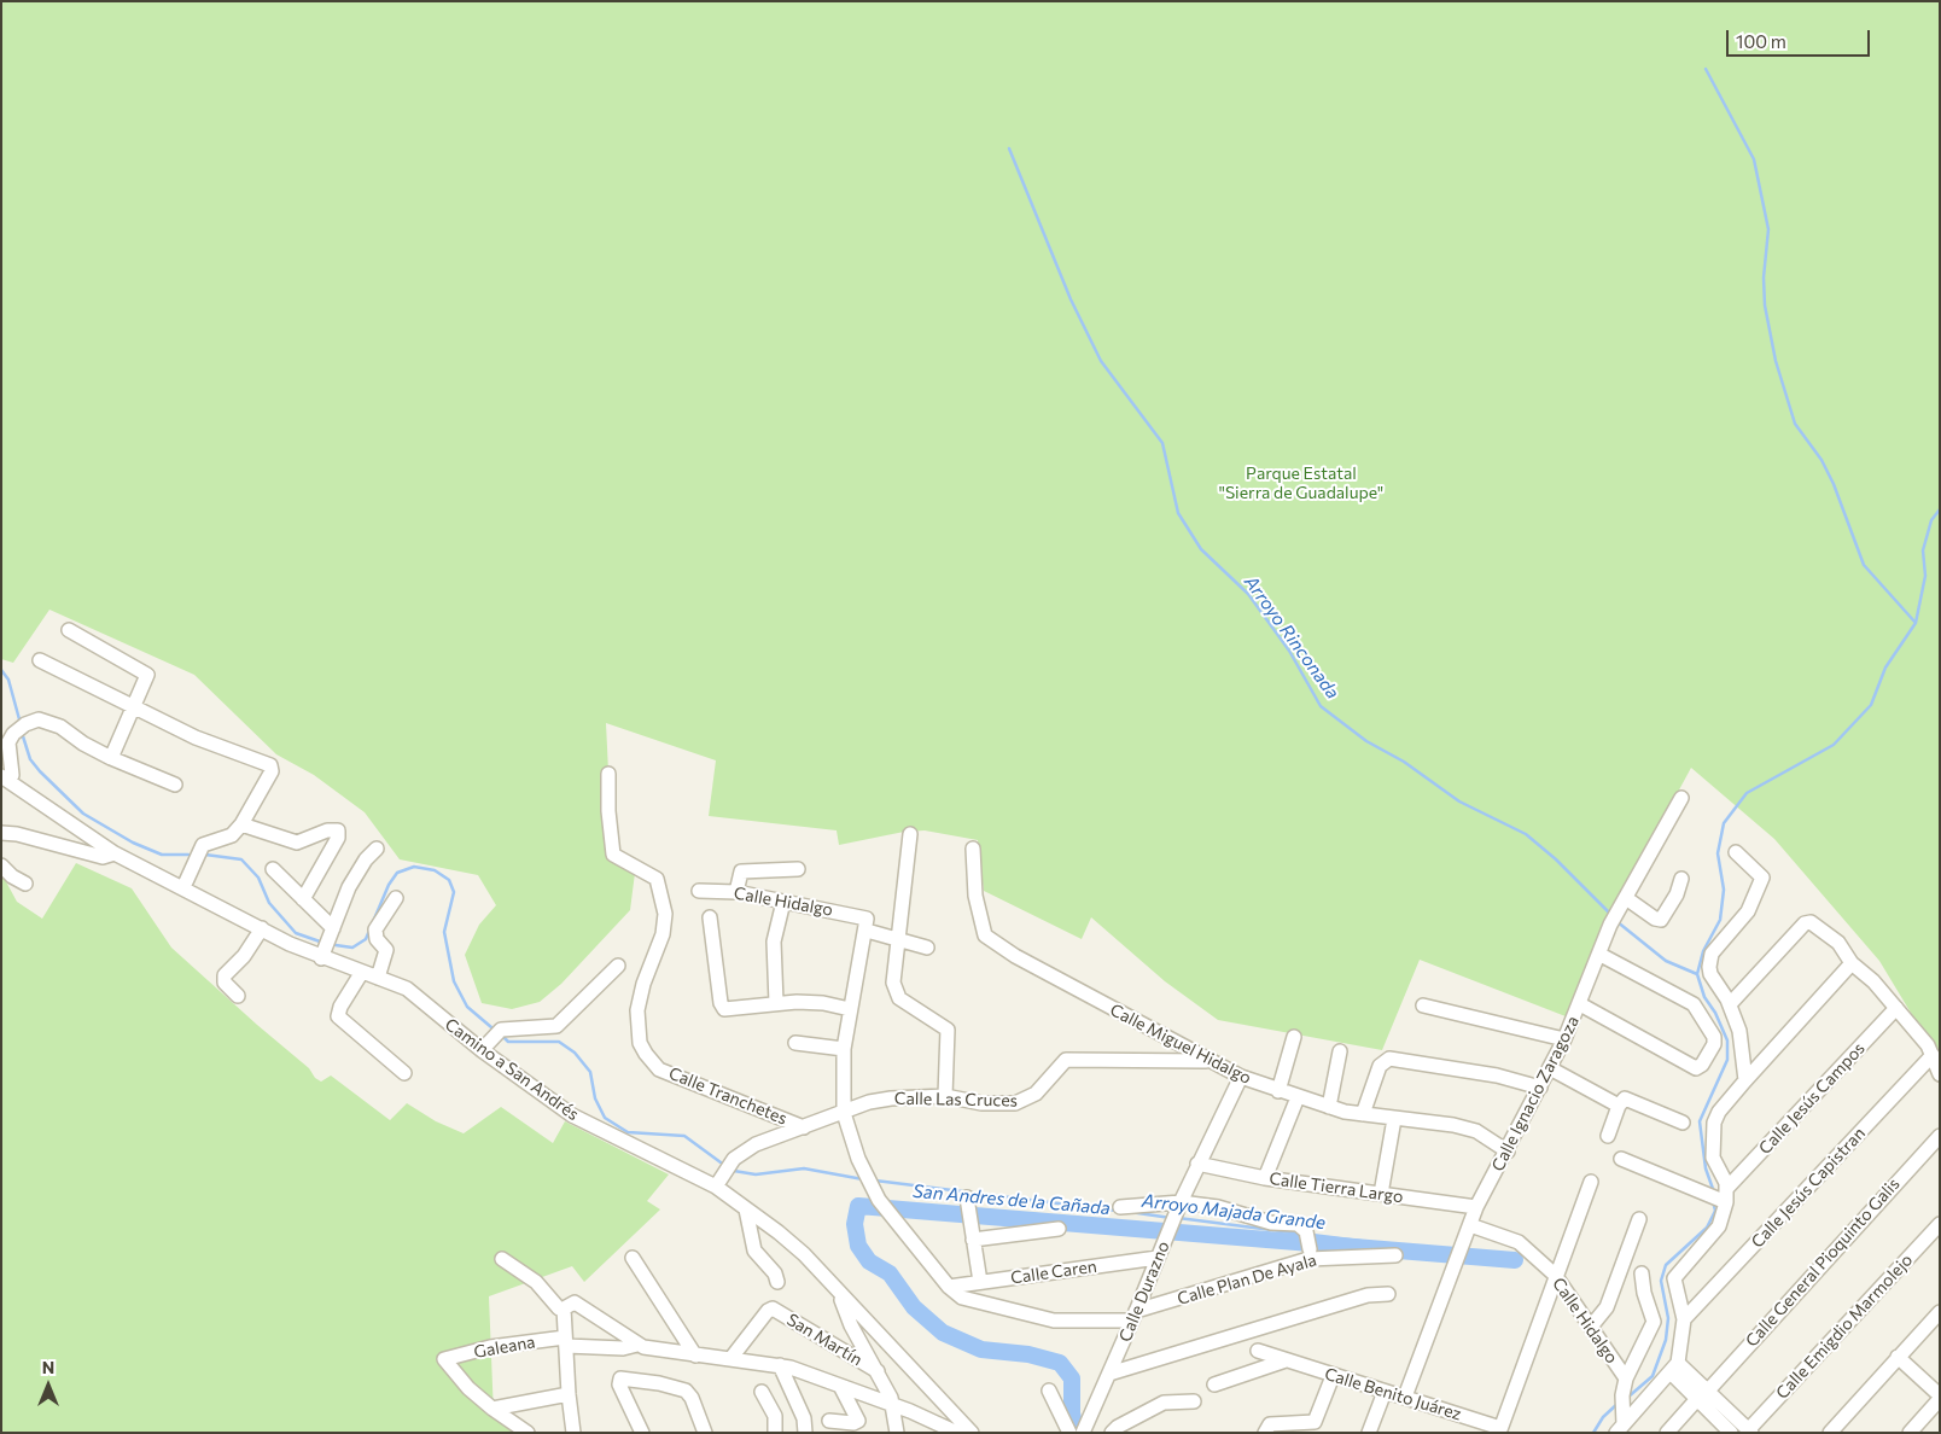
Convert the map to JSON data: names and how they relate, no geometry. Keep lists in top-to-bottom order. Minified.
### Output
{"streets":{"street":["Calle Hidalgo","Calle Miguel Hidalgo","Camino a San Andrés","Calle Ignacio Zaragoza","Calle Tranchetes","Calle Jesús Campos","Calle Las Cruces","Calle Tierra Largo","Calle Jesús Capistran","Calle General Pioquinto Galis","Calle Caren","Calle Plan De Ayala","Calle Durazno","Calle Emigdio Marmolejo","San Martín","Galeana","Calle Benito Juárez"]},"crossings":[["Calle Hidalgo","Calle Ignacio Zaragoza"],["Calle Hidalgo","Calle Plan De Ayala"],["Calle Miguel Hidalgo","Calle Ignacio Zaragoza"],["Calle Miguel Hidalgo","Calle Las Cruces"],["Calle Miguel Hidalgo","Calle Durazno"],["Camino a San Andrés","Calle Las Cruces"],["Calle Ignacio Zaragoza","Calle Tierra Largo"],["Calle Ignacio Zaragoza","Calle Benito Juárez"],["Calle Tranchetes","Calle Las Cruces"],["Calle Las Cruces","Calle Plan De Ayala"],["Calle Tierra Largo","Calle Durazno"],["Calle Caren","Calle Plan De Ayala"],["Calle Caren","Calle Durazno"],["Calle Plan De Ayala","Calle Durazno"]],"water":["Arroyo Rinconada","San Andres de la Cañada","Arroyo Majada Grande"],"parks":["Parque Estatal \"Sierra de Guadalupe\""],"scale_bar":"100 m","north":"top"}
